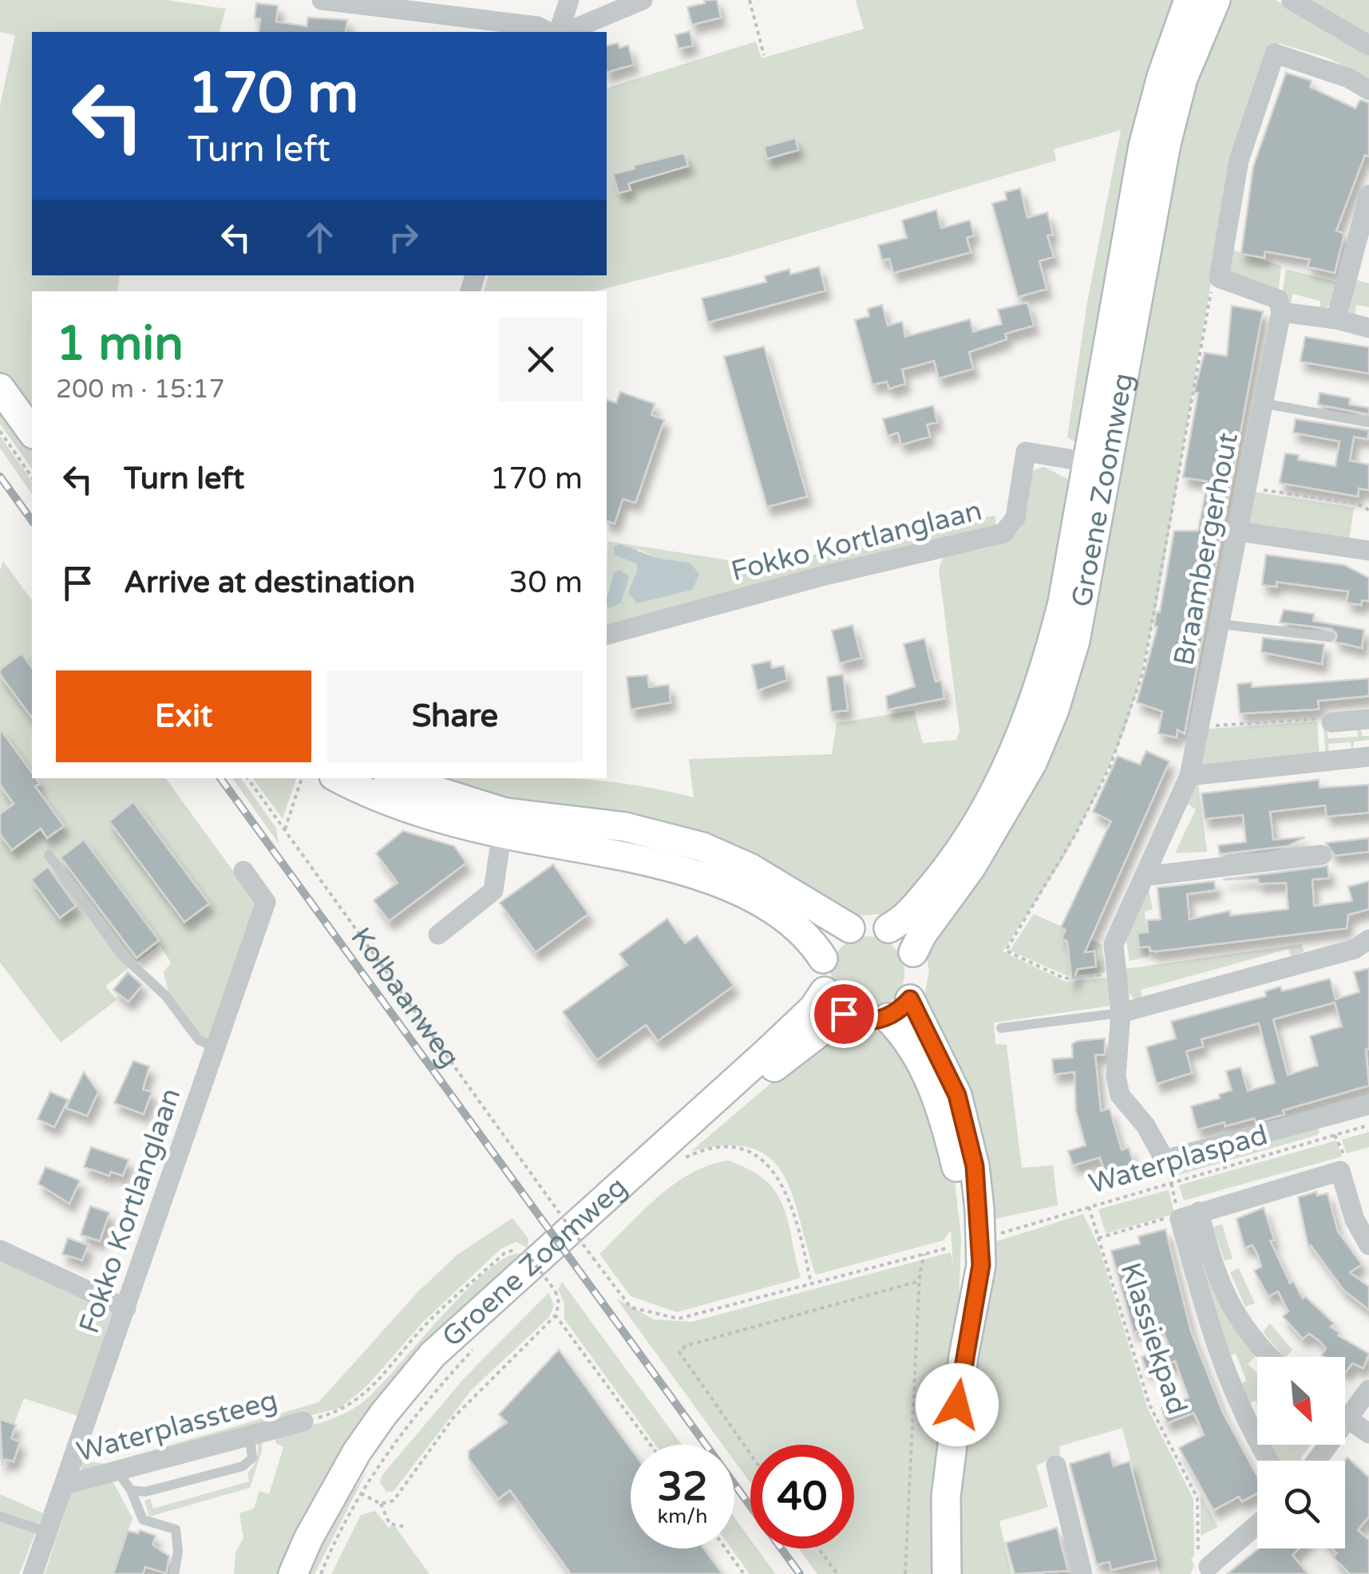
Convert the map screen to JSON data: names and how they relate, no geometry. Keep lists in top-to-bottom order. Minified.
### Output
{"streets":{"main road":["Groene Zoomweg"],"street":["Fokko Kortlanglaan","Braambergerhout","Waterplassteeg"],"path":["Kolbaanweg","Waterplaspad","Klassiekpad"]},"crossings":[["Groene Zoomweg","Fokko Kortlanglaan"],["Fokko Kortlanglaan","Waterplassteeg"],["Waterplaspad","Klassiekpad"]],"north":"bottom right","page":{"turn":["170 m","Turn left"],"heading":["1 min","200 m · 15:17"],"list":[{"name":"Turn left","value":"170 m"},{"name":"Arrive at destination","value":"30 m"}],"buttons":["Exit","Share"],"speed":"32 km/h","limit":"40"}}
